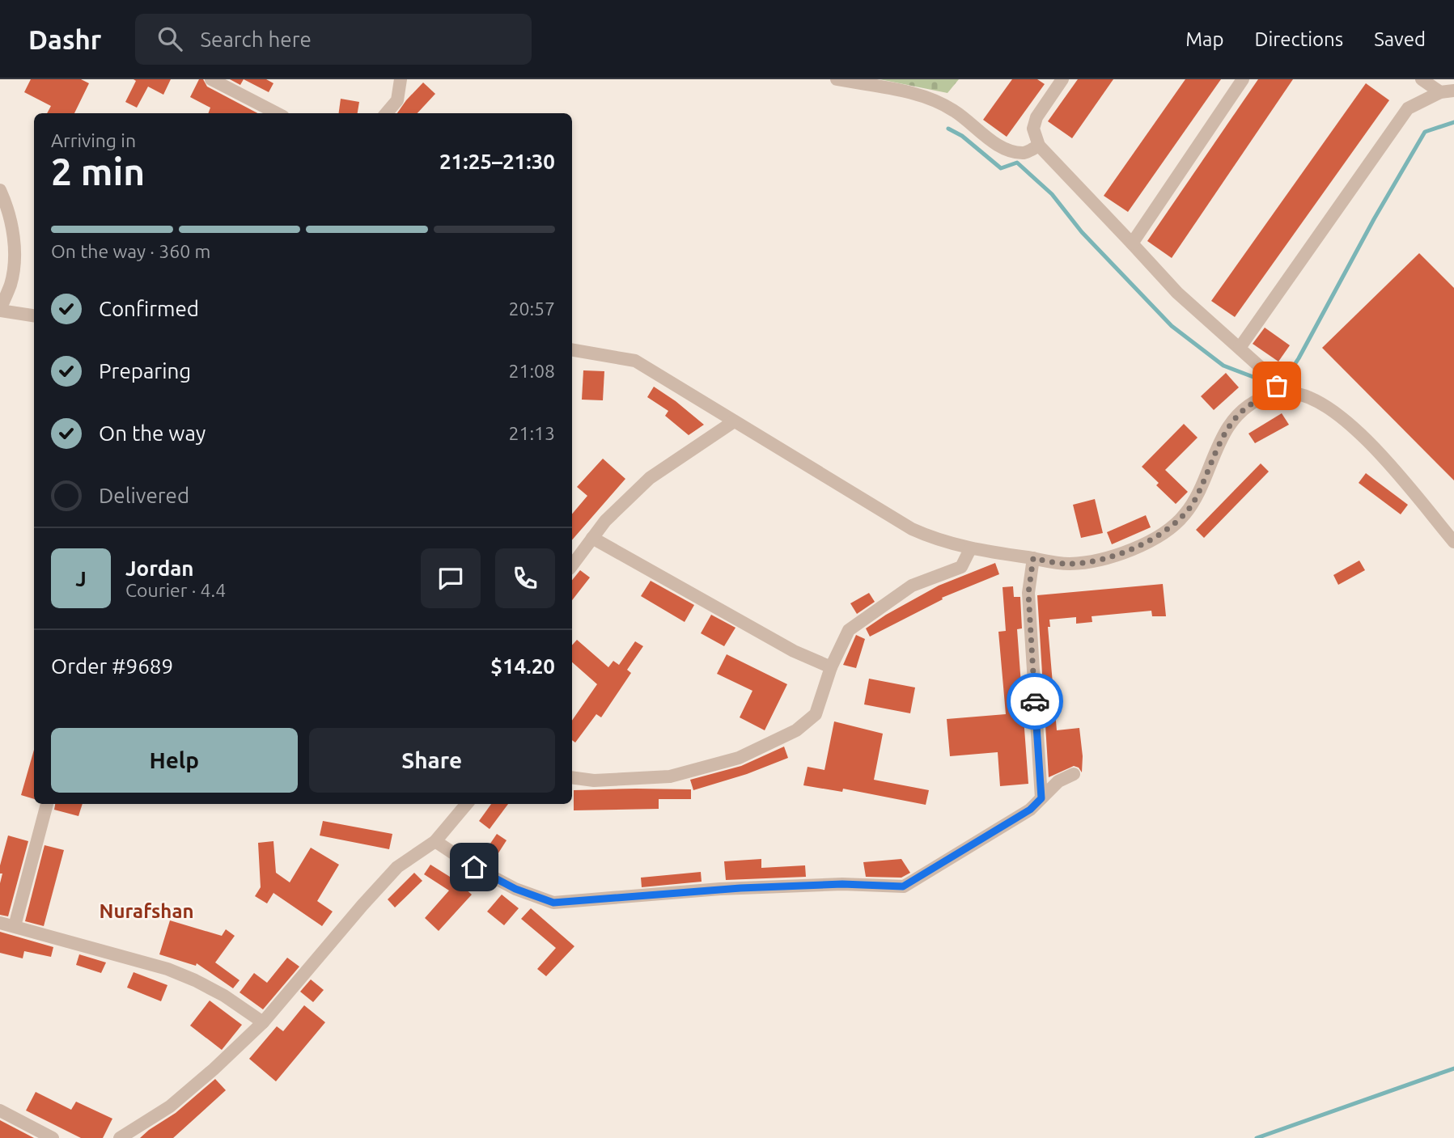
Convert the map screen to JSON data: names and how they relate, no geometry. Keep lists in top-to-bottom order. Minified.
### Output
{"districts":["Nurafshan"],"page":{"header":"Dashr","search":"Search here","nav":["Map","Directions","Saved"],"heading":["2 min","Arriving in","21:25–21:30"],"panel":["Jordan","Courier · 4.4","Order #9689","$14.20"],"bar":"On the way · 360 m","list":[["Confirmed","20:57"],["Preparing","21:08"],["On the way","21:13"],"Delivered"],"round":"J","buttons":["Help","Share"]}}
